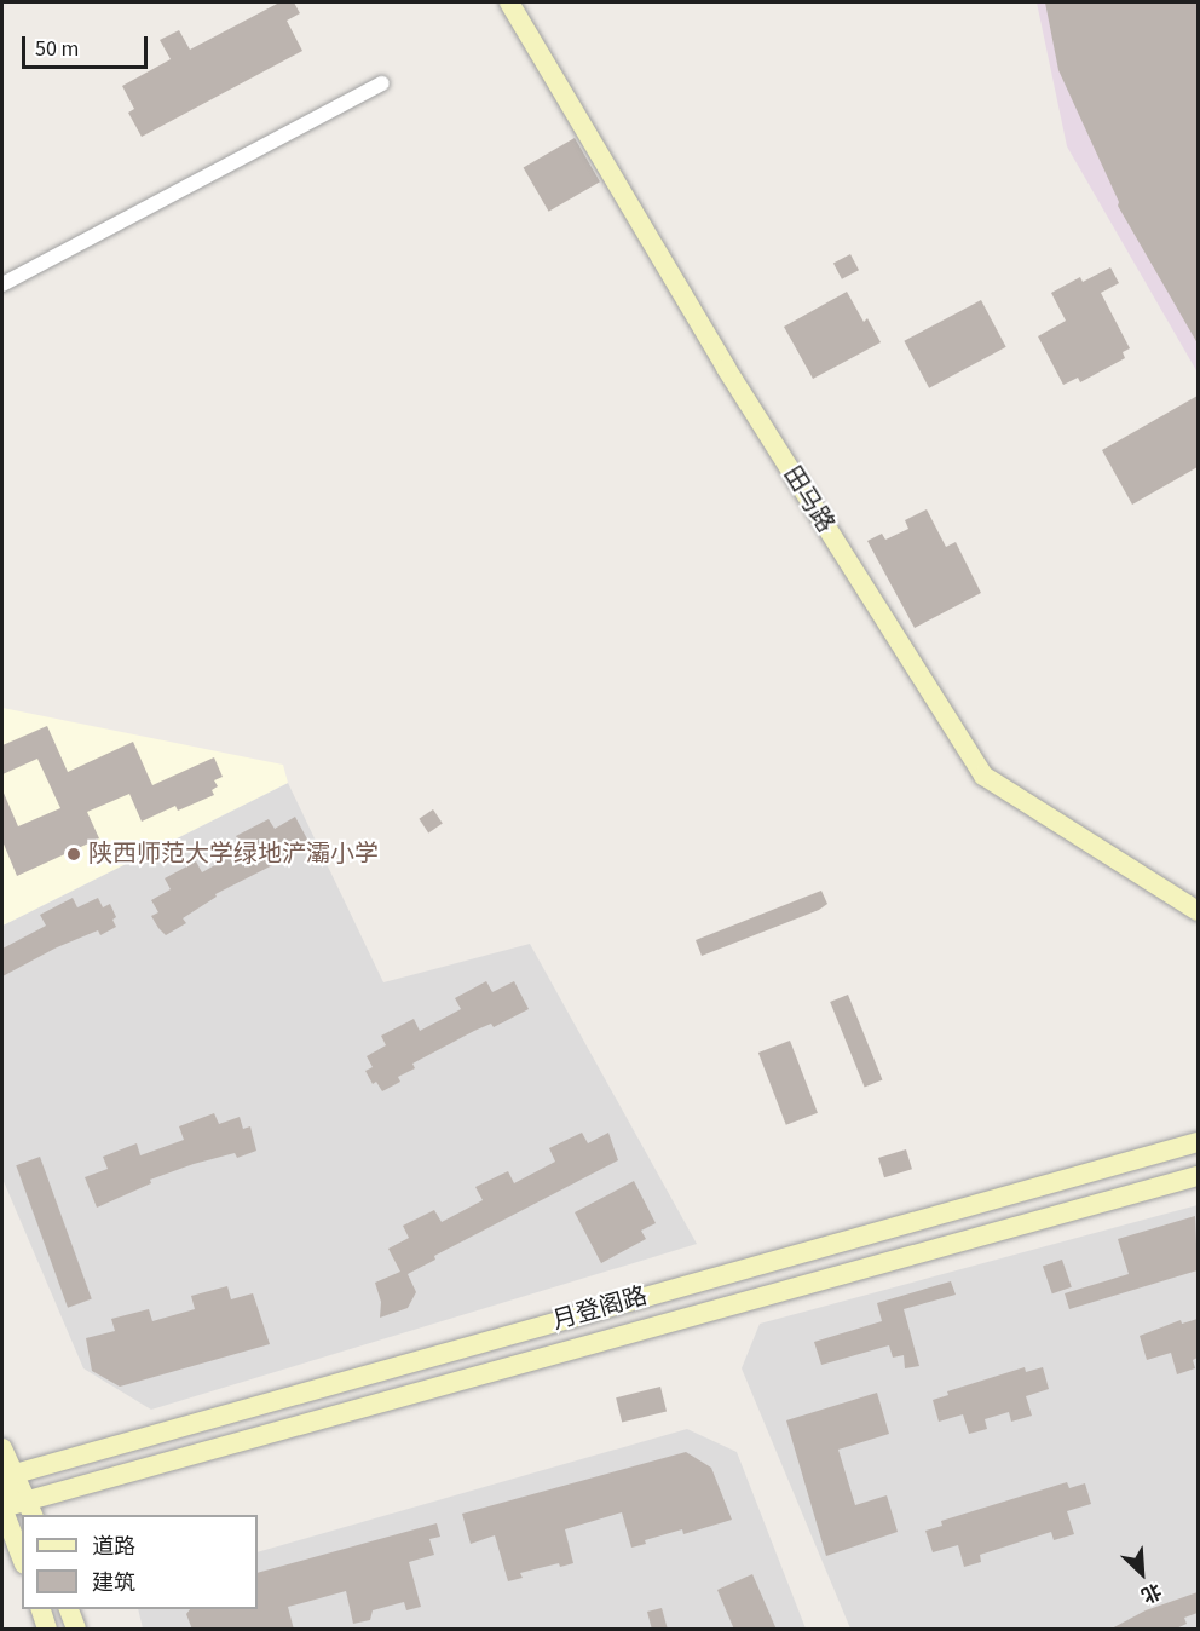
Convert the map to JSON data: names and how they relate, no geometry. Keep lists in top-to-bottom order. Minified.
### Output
{"streets":{"main road":["田马路","月登阁路"]},"places":["陕西师范大学绿地浐灞小学"],"legend":["道路","建筑"],"scale_bar":"50 m","north":"bottom right"}
